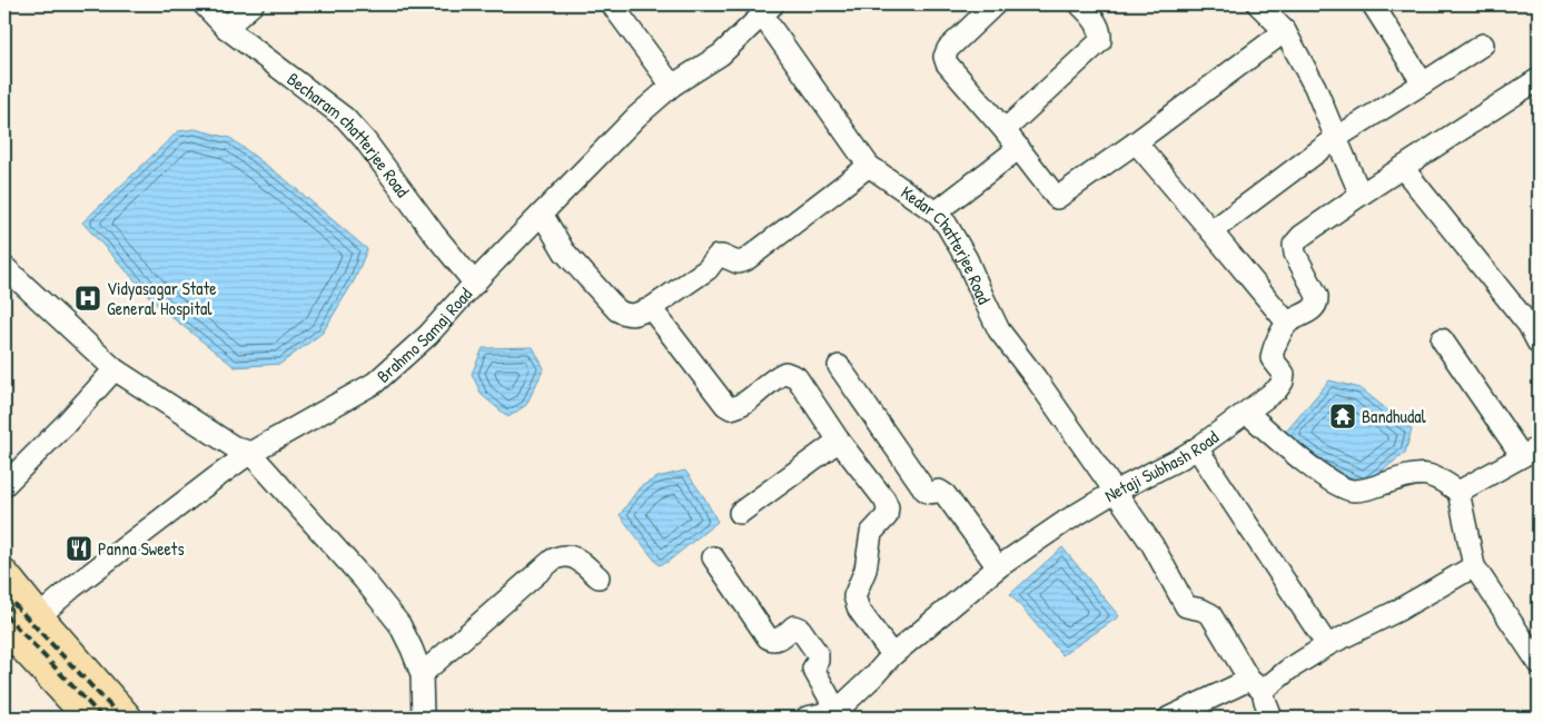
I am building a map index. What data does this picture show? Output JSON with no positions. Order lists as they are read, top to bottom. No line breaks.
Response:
{"streets":{"street":["Becharam chatterjee Road","Kedar Chatterjee Road","Brahmo Samaj Road","Netaji Subhash Road"]},"crossings":[["Becharam chatterjee Road","Brahmo Samaj Road"],["Kedar Chatterjee Road","Brahmo Samaj Road"],["Kedar Chatterjee Road","Netaji Subhash Road"]],"places":{"hospital":["Vidyasagar State General Hospital"],"temple":["Bandhudal"],"restaurant":["Panna Sweets"]}}
